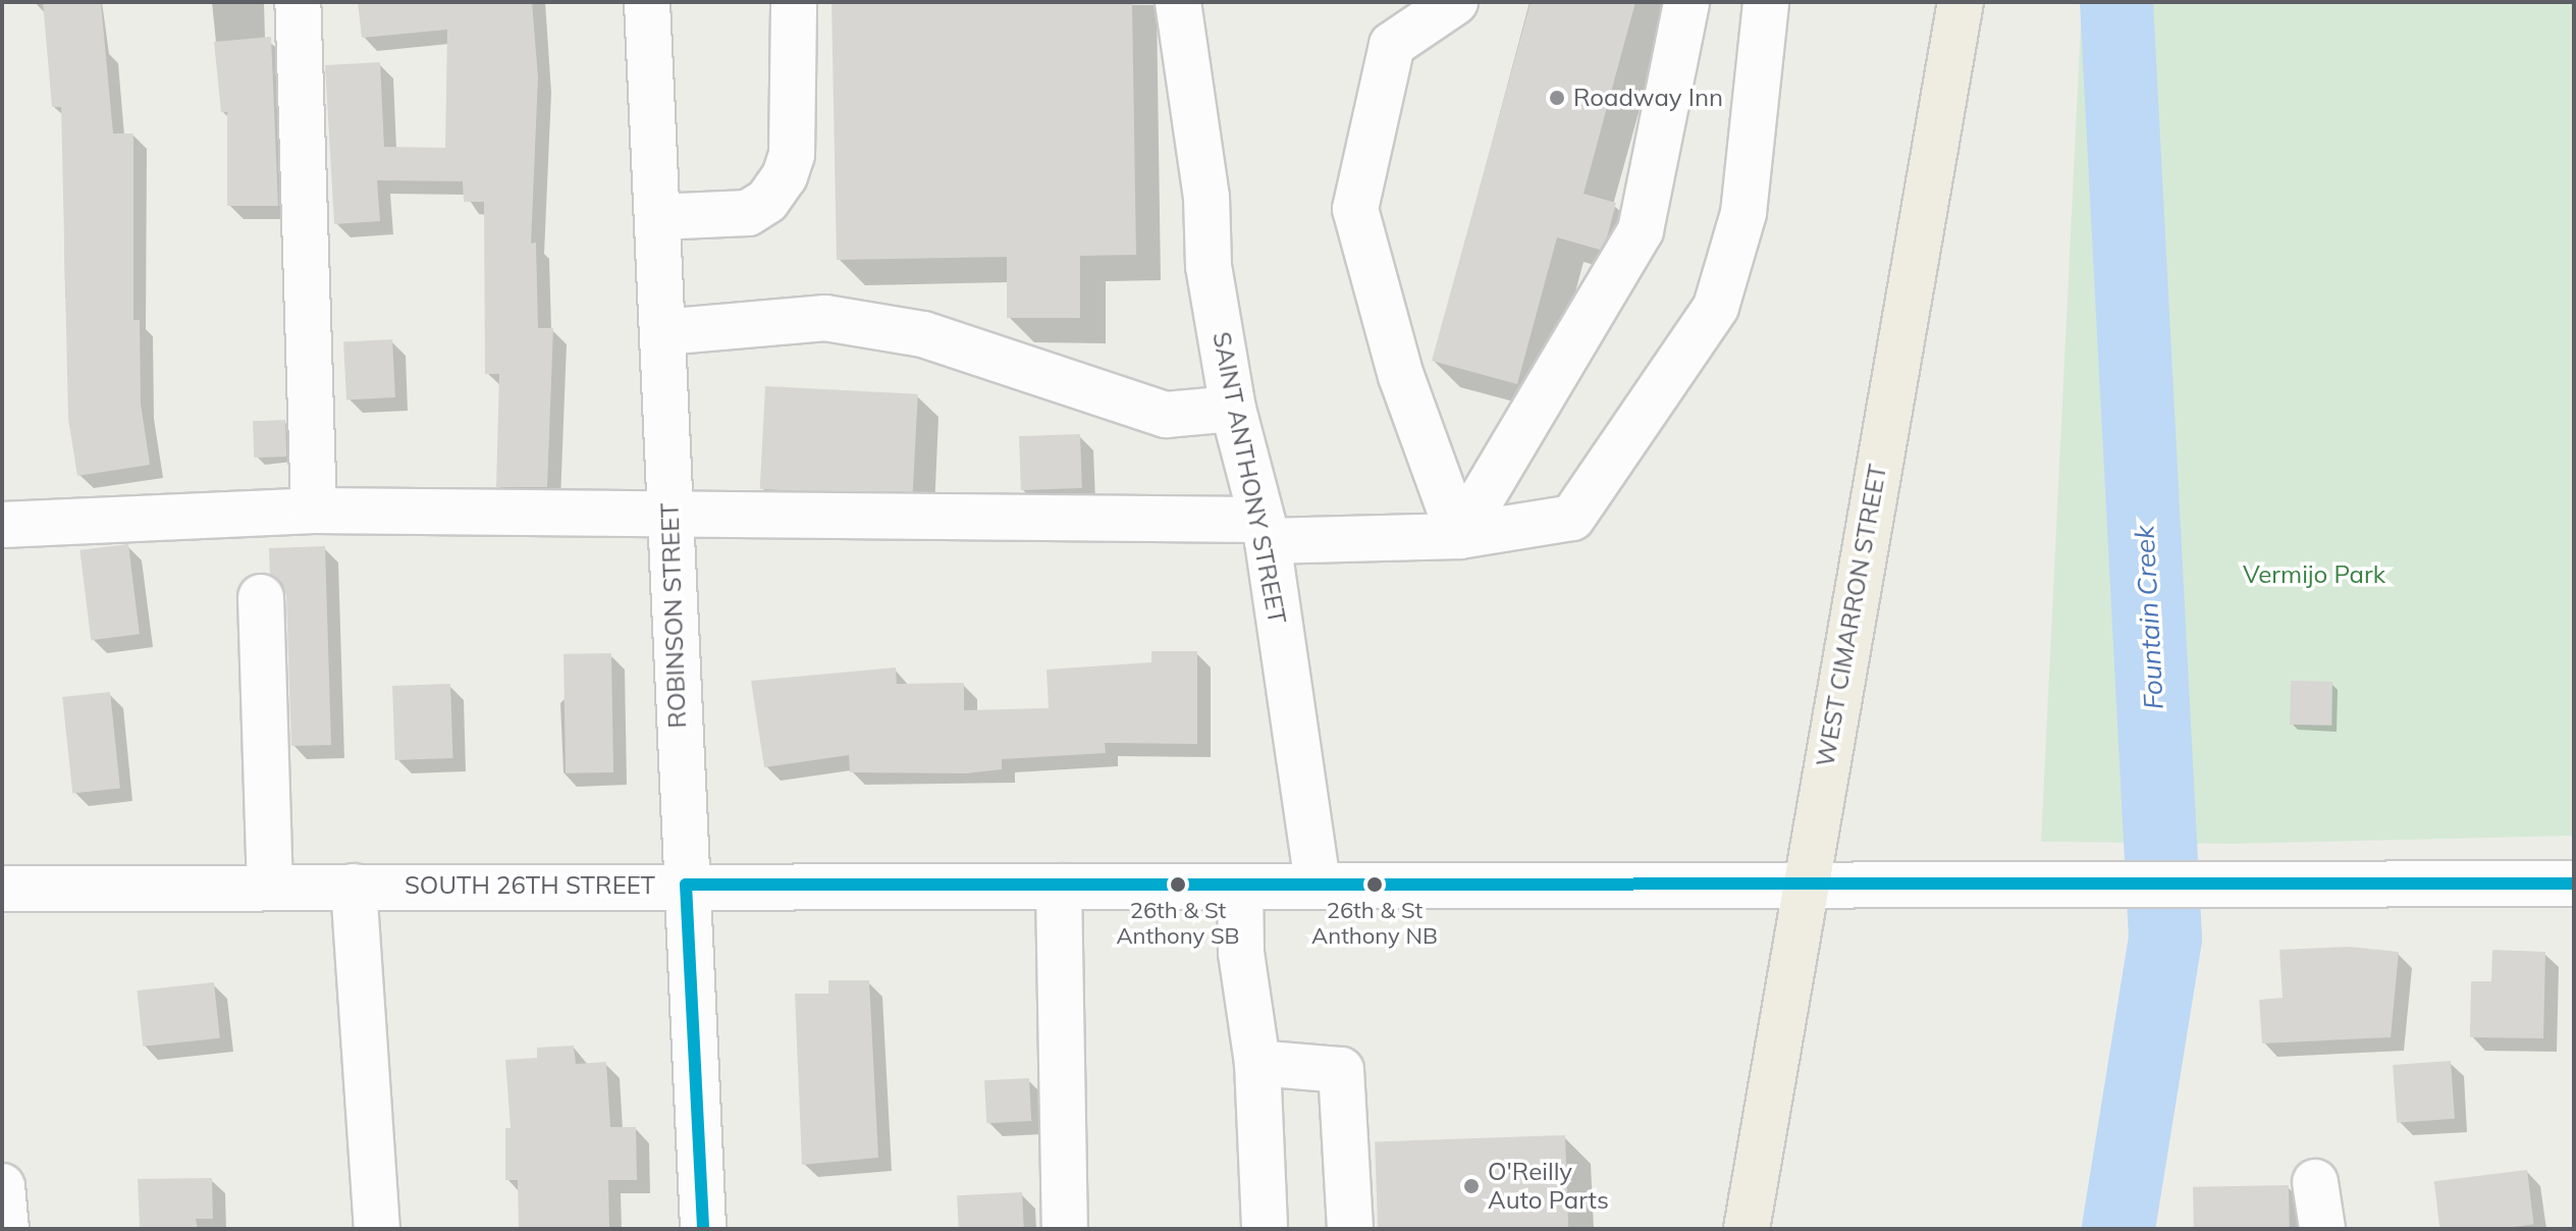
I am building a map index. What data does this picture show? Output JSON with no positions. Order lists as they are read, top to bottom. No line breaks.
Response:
{"streets":{"highway":["WEST CIMARRON STREET"],"street":["SAINT ANTHONY STREET","ROBINSON STREET","SOUTH 26TH STREET"]},"crossings":[["SAINT ANTHONY STREET","SOUTH 26TH STREET"],["ROBINSON STREET","SOUTH 26TH STREET"],["WEST CIMARRON STREET","SOUTH 26TH STREET"]],"water":["Fountain Creek"],"parks":["Vermijo Park"],"places":["Roadway Inn","26th & St Anthony SB","26th & St Anthony NB","O'Reilly Auto Parts"]}
